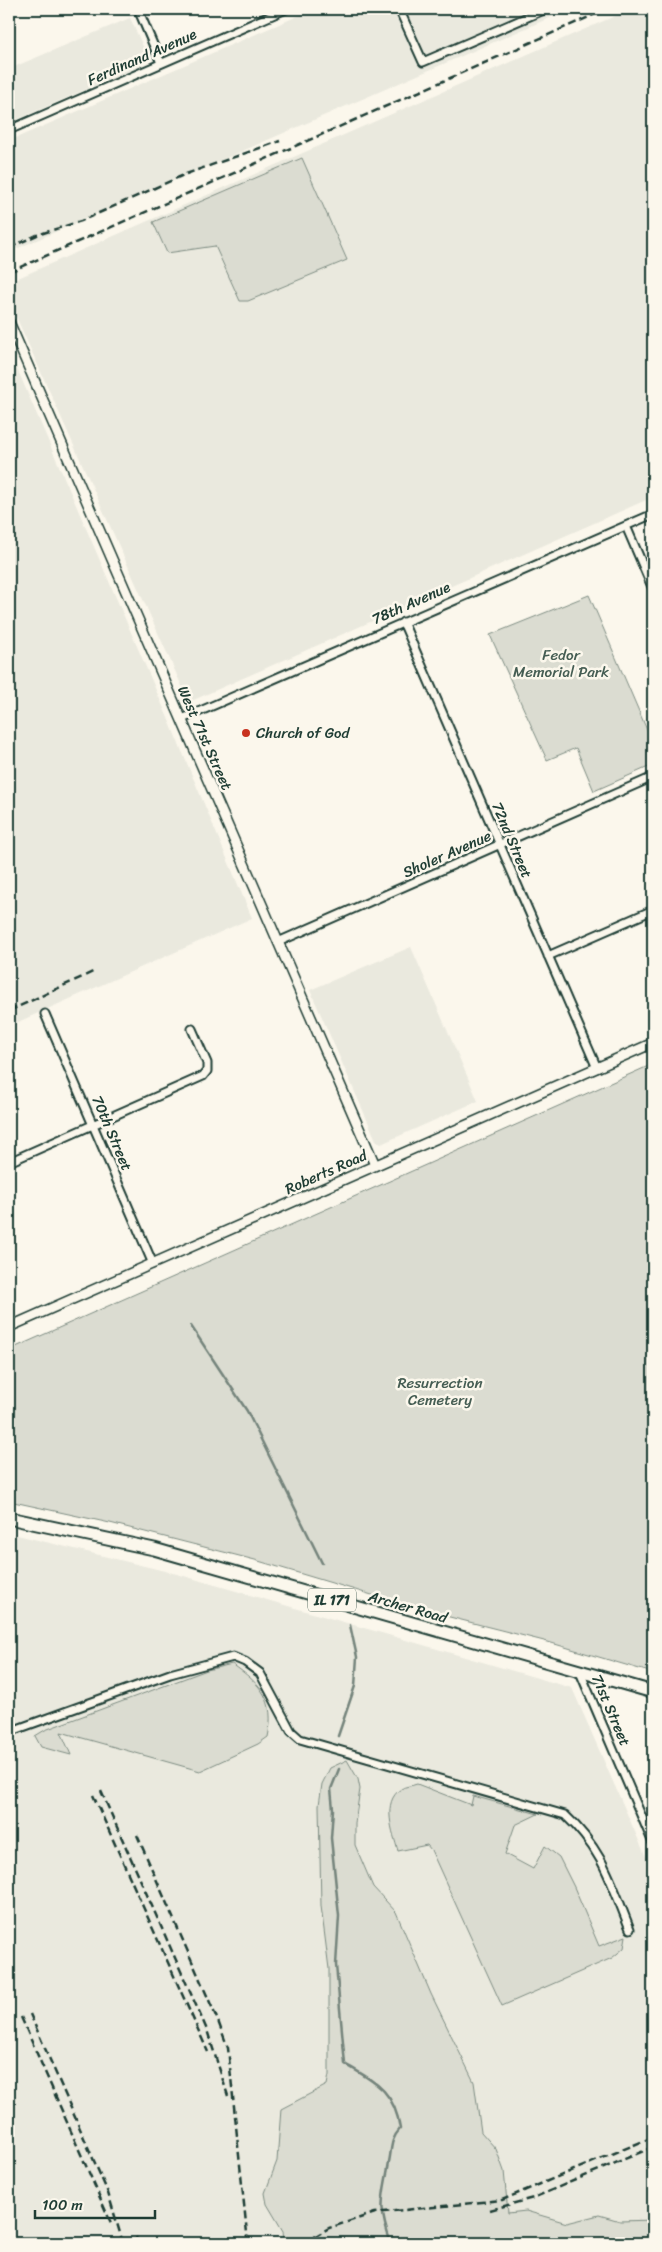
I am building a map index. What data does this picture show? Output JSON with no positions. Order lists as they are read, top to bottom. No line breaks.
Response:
{"streets":{"main road":["IL 171","Archer Road"],"street":["Ferdinand Avenue","78th Avenue","West 71st Street","72nd Street","Sholer Avenue","70th Street","Roberts Road","71st Street"]},"crossings":[["78th Avenue","West 71st Street"],["78th Avenue","72nd Street"],["West 71st Street","Sholer Avenue"],["West 71st Street","Roberts Road"],["72nd Street","Sholer Avenue"],["72nd Street","Roberts Road"],["70th Street","Roberts Road"],["Archer Road","71st Street"]],"parks":["Fedor Memorial Park","Resurrection Cemetery"],"places":["Church of God"],"scale_bar":"100 m"}
